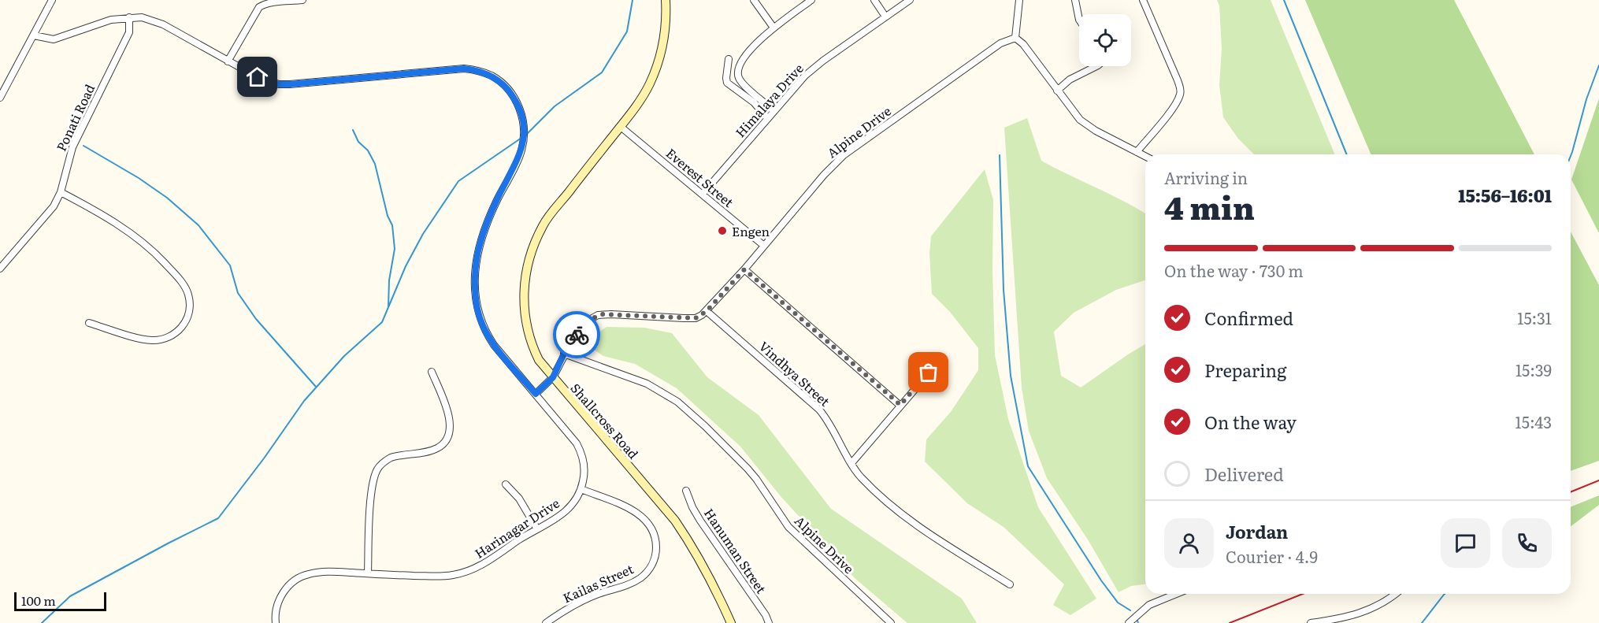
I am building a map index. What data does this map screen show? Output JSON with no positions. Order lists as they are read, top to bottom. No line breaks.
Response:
{"streets":{"street":["Himalaya Drive","Ponati Road","Alpine Drive","Everest Street","Vindhya Street","Shallcross Road","Harinagar Drive","Hanuman Street","Kailas Street"]},"crossings":[["Himalaya Drive","Everest Street"],["Ponati Road","Harinagar Drive"],["Alpine Drive","Everest Street"],["Alpine Drive","Vindhya Street"],["Everest Street","Shallcross Road"],["Harinagar Drive","Kailas Street"]],"places":["Engen"],"scale_bar":"100 m","page":{"heading":["4 min","Arriving in","15:56–16:01"],"panel":["Jordan","Courier · 4.9"],"bar":"On the way · 730 m","list":[["Confirmed","15:31"],["Preparing","15:39"],["On the way","15:43"],"Delivered"],"scale":"100 m"}}
